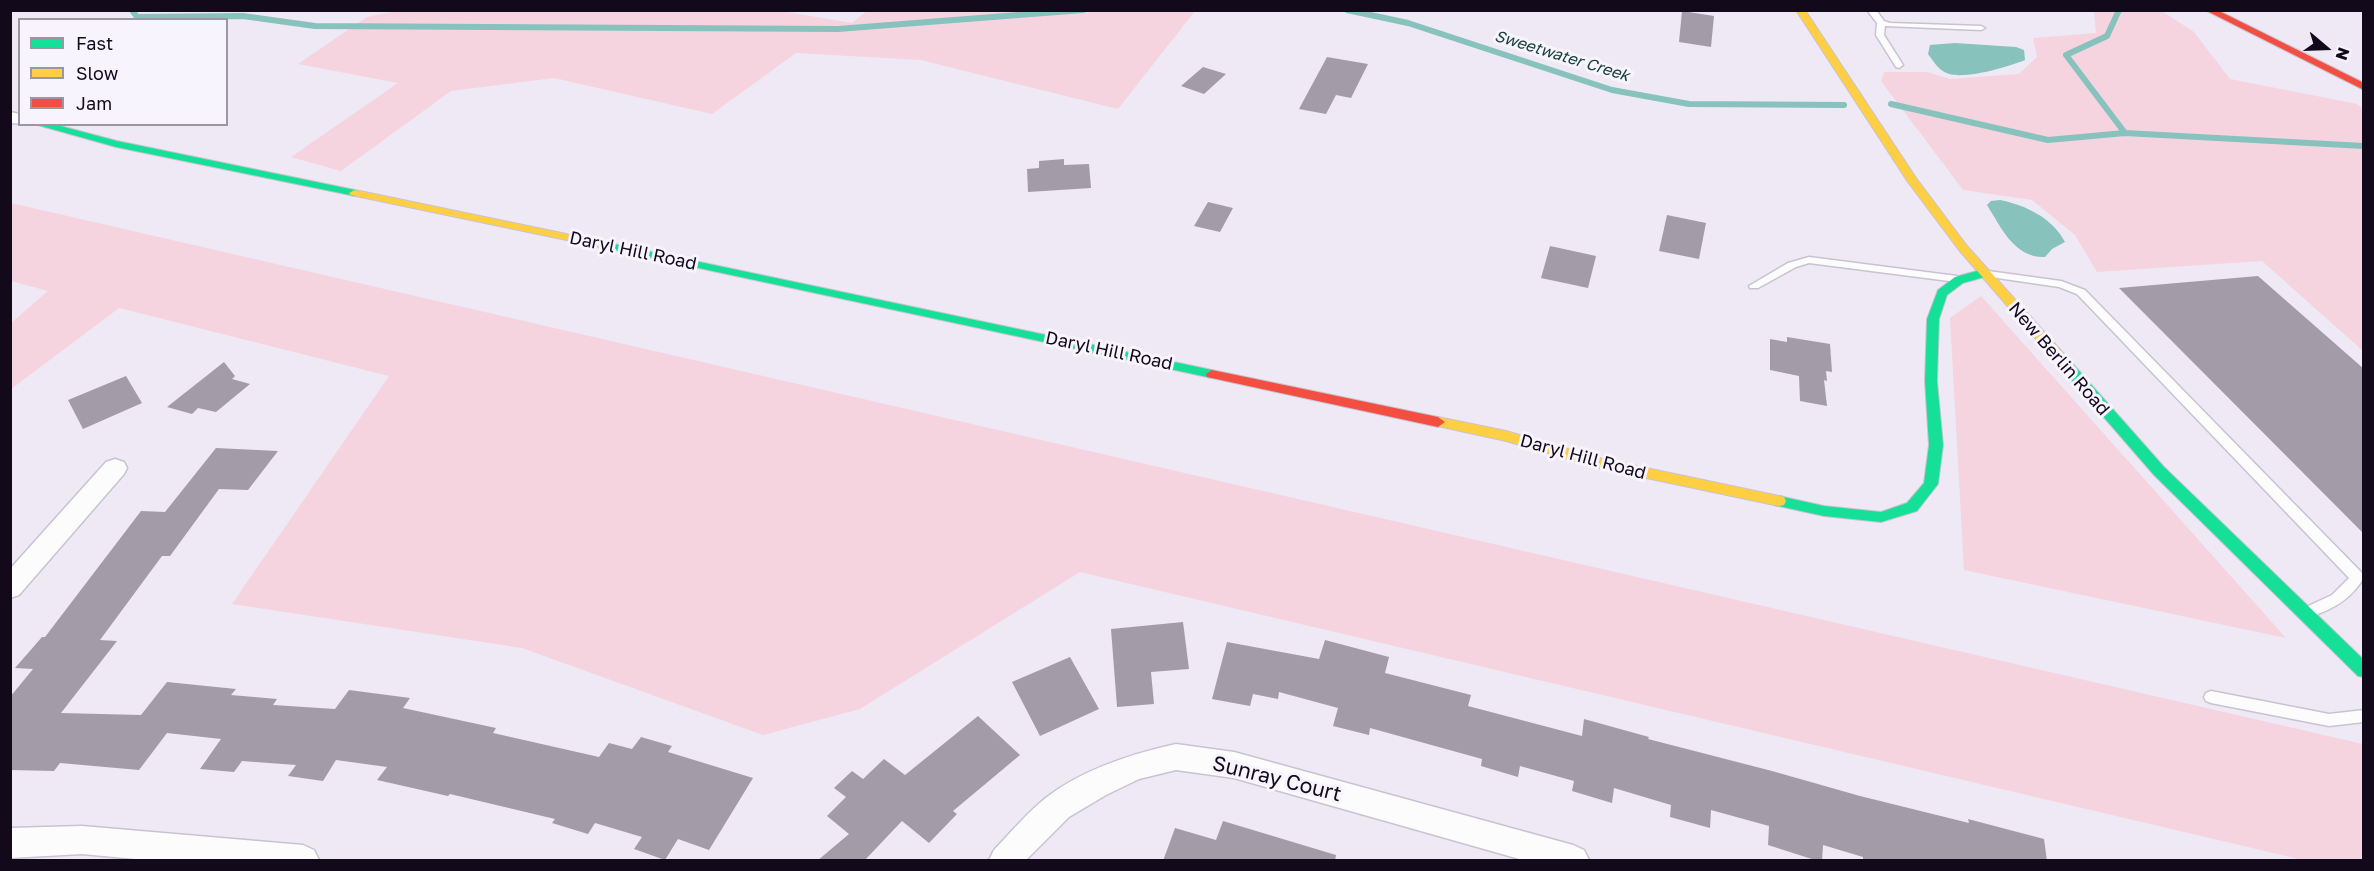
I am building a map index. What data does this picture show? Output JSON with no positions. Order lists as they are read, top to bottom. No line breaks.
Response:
{"streets":{"street":["Daryl Hill Road","New Berlin Road","Sunray Court"]},"water":["Sweetwater Creek"],"legend":["Fast","Slow","Jam"],"north":"right"}
